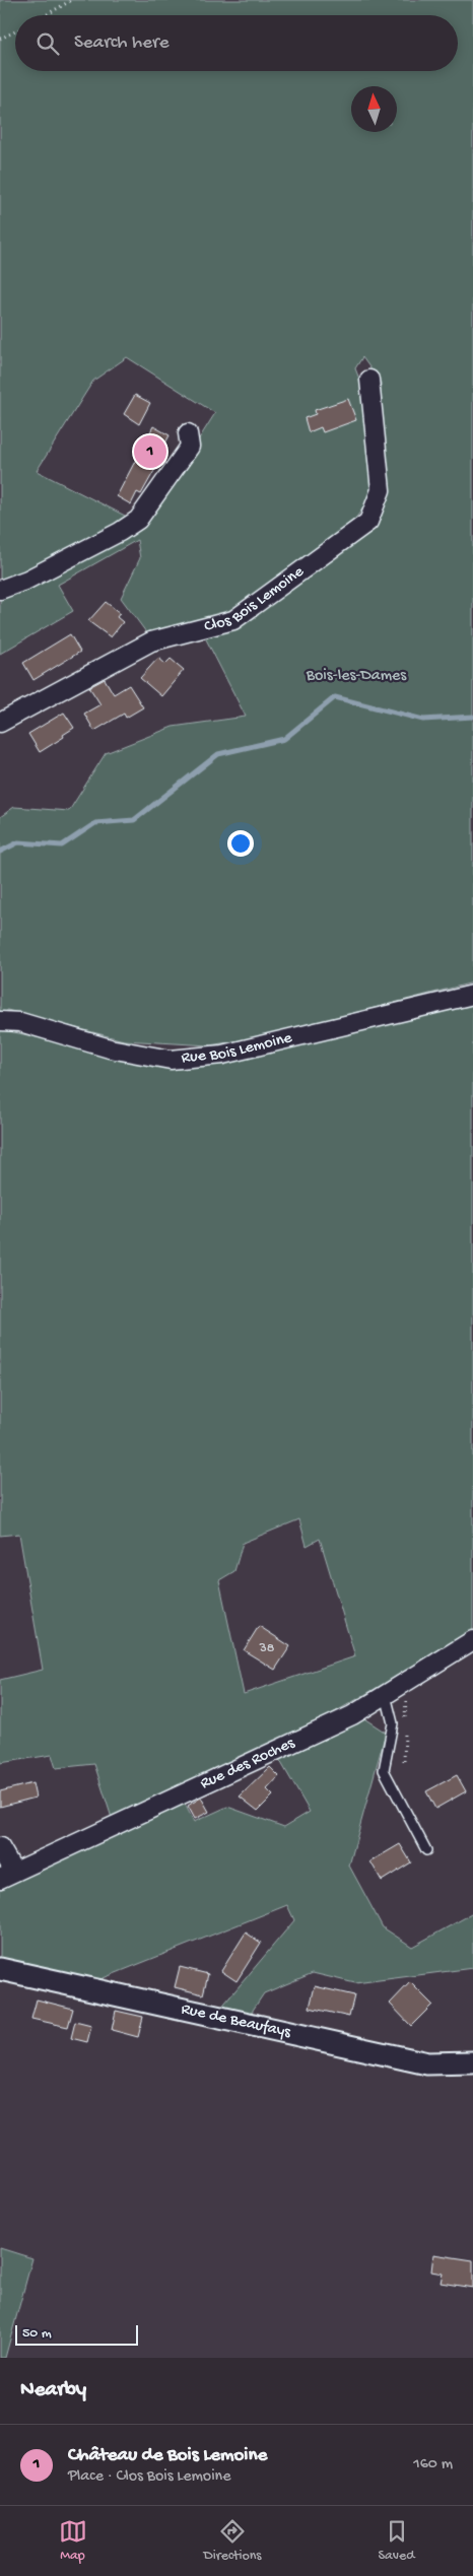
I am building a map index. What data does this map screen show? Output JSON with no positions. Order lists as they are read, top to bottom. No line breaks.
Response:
{"streets":{"street":["Clos Bois Lemoine","Rue Bois Lemoine","Rue des Roches","Rue de Beaufays"]},"parks":["Bois-les-Dames"],"house_numbers":["38"],"scale_bar":"50 m","north":"top","page":{"search":"Search here","pins":"1","scale":"50 m","heading":"Nearby","list":[{"mark":"1","name":"Château de Bois Lemoine","note":"Place · Clos Bois Lemoine","value":"160 m"}],"nav":["Map","Directions","Saved"]}}
